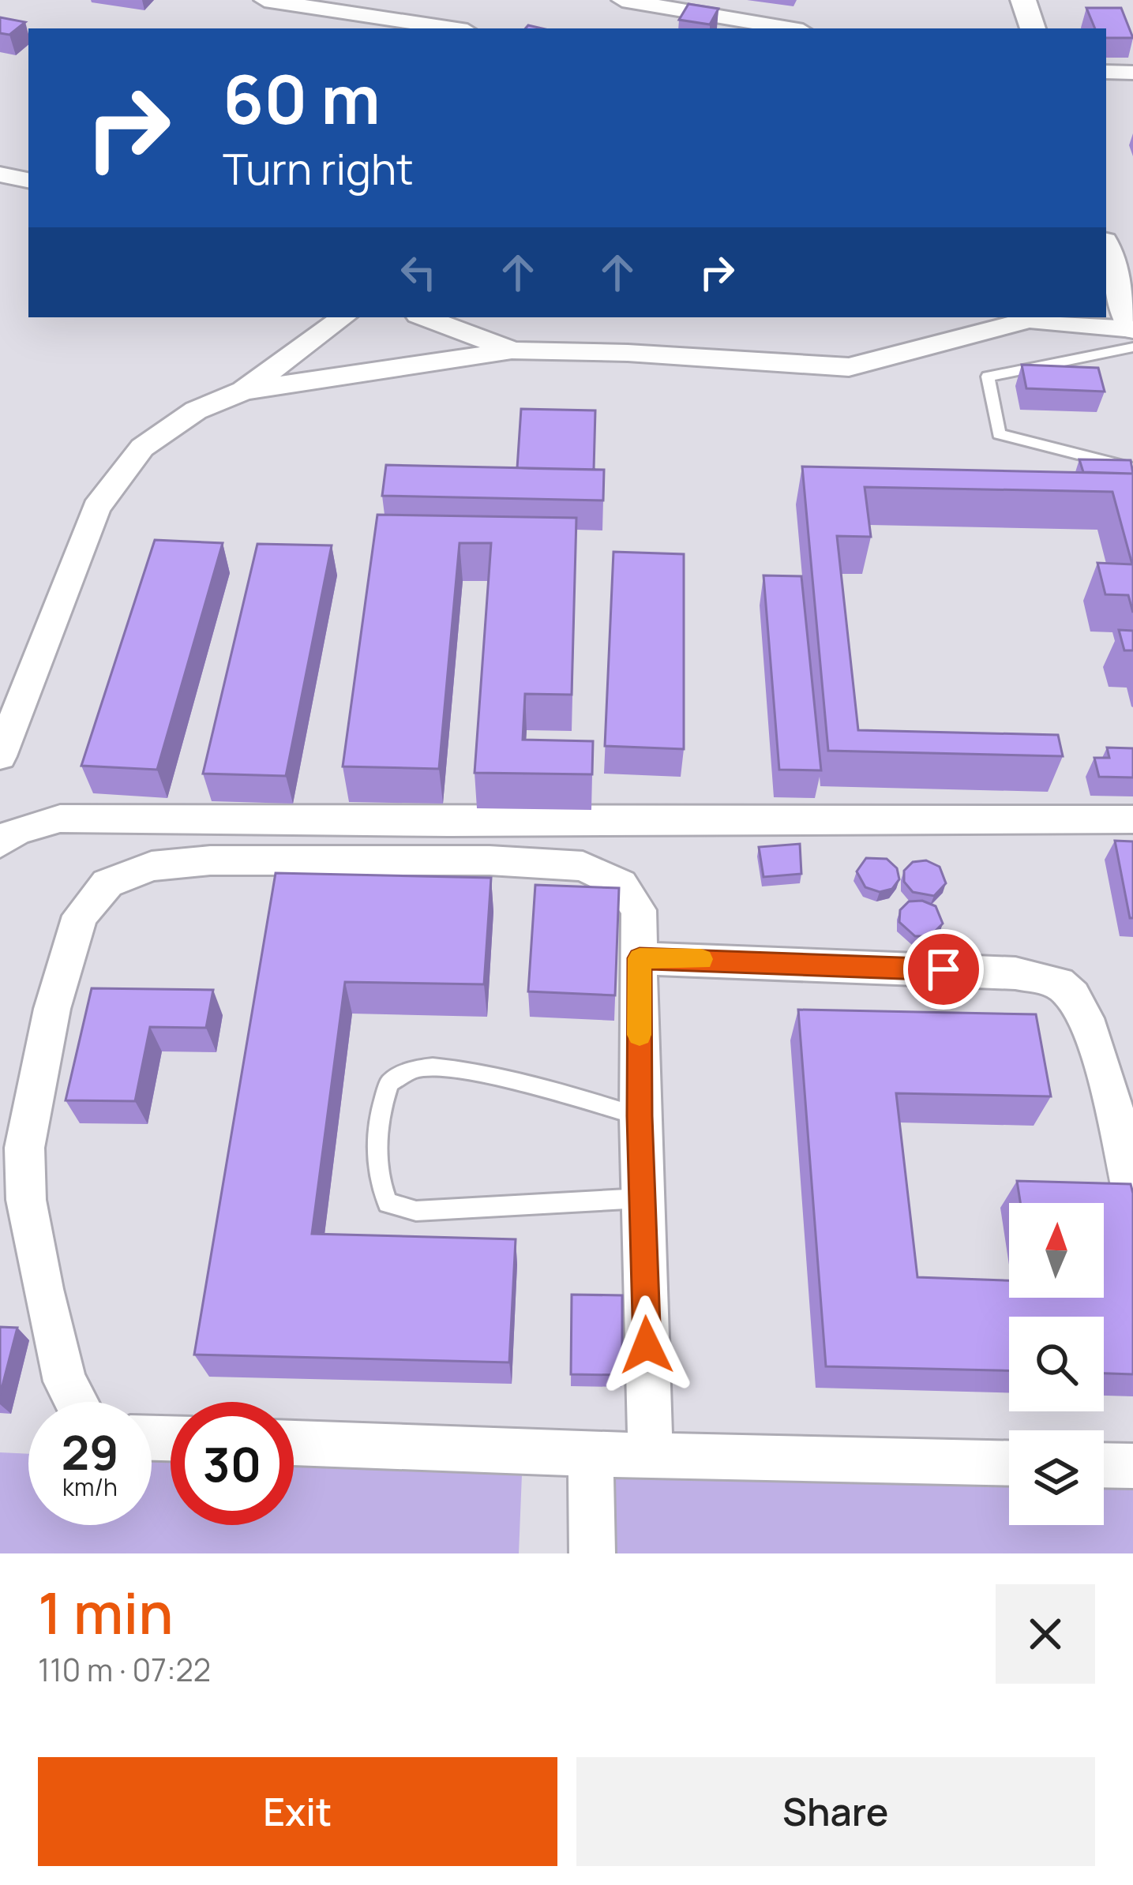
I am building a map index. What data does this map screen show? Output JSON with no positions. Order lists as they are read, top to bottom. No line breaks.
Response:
{"north":"top","page":{"turn":["60 m","Turn right"],"speed":"29 km/h","limit":"30","heading":["1 min","110 m · 07:22"],"buttons":["Exit","Share"]}}
